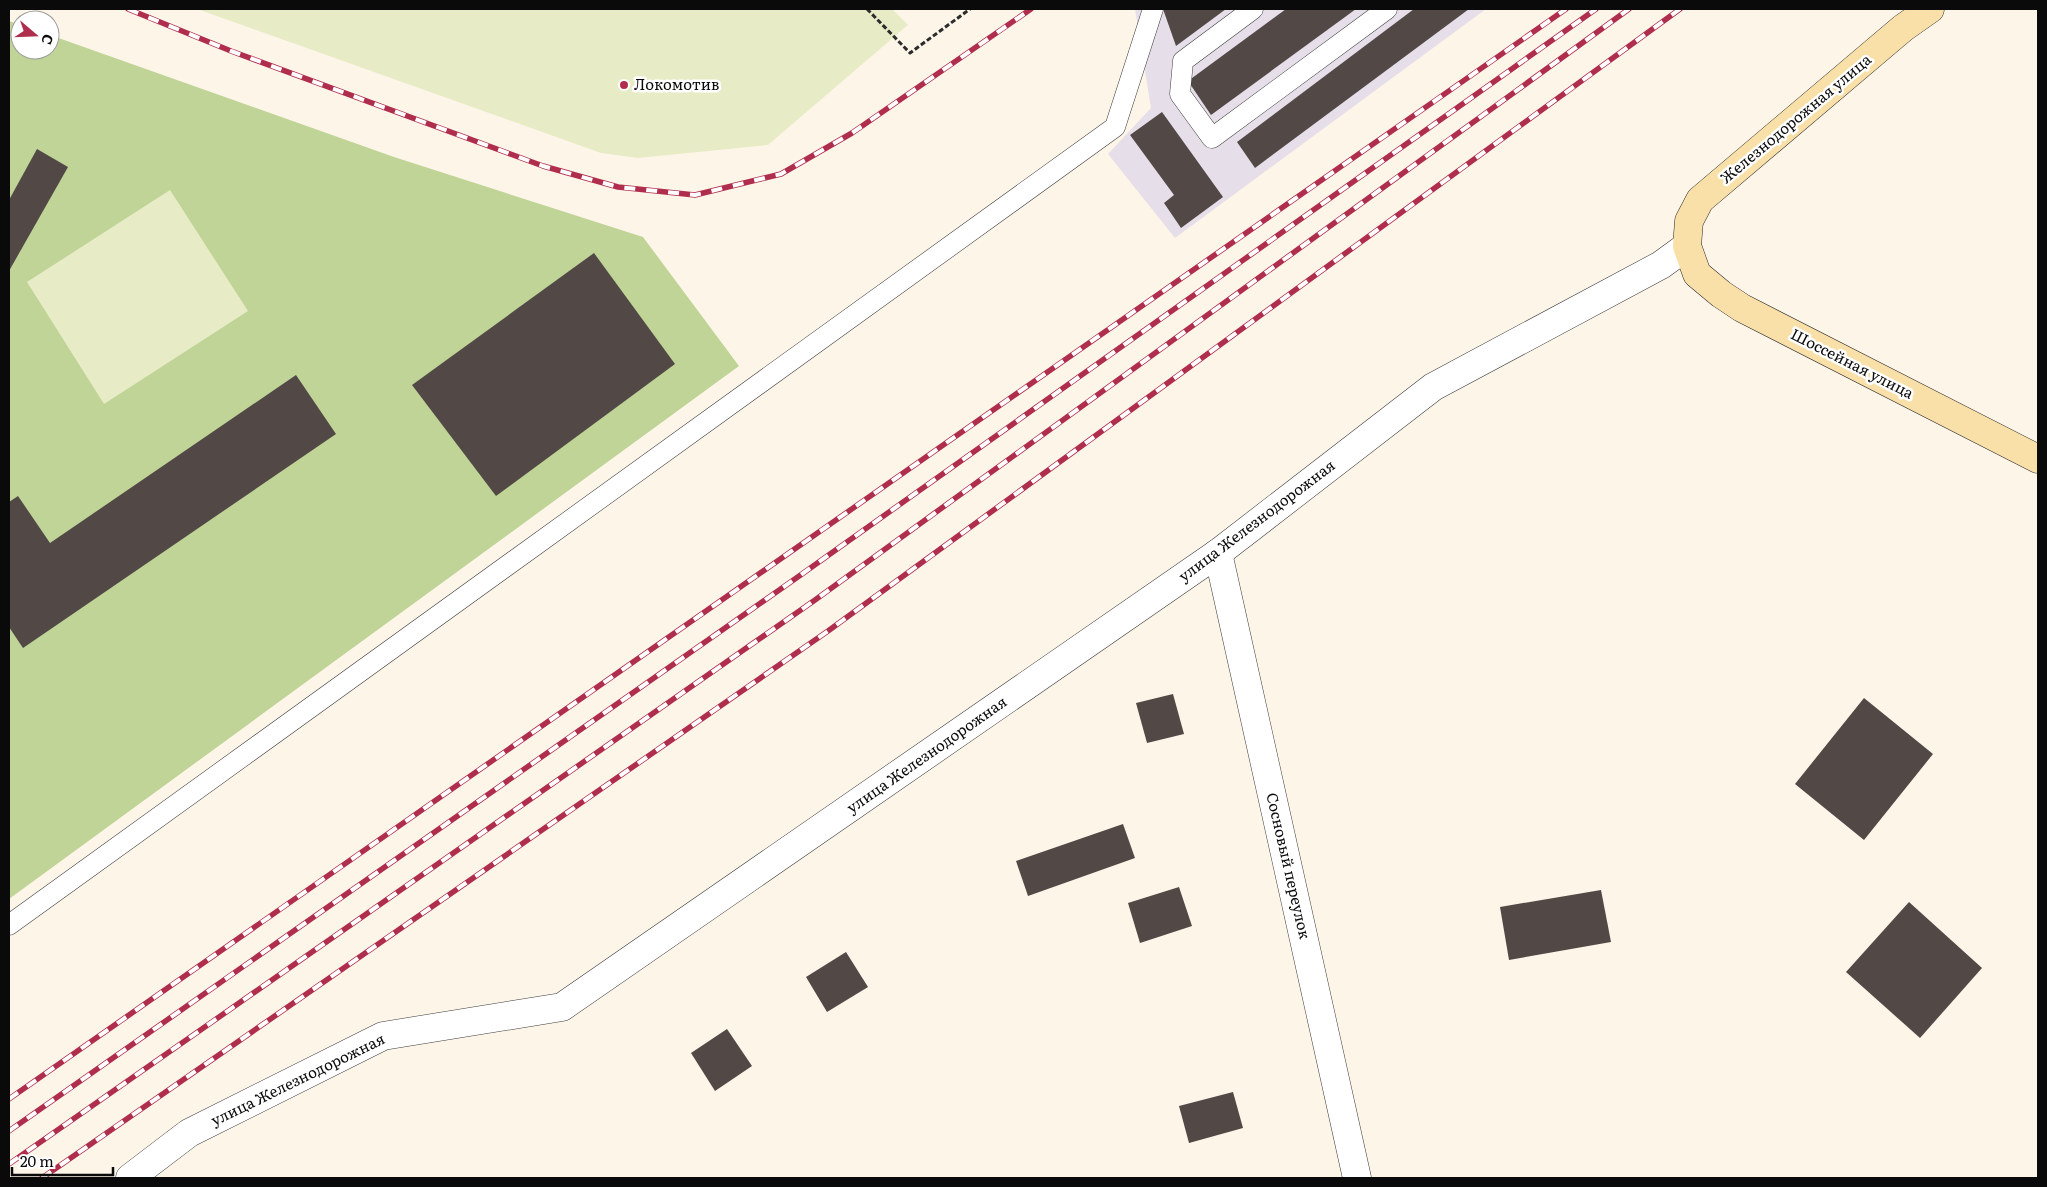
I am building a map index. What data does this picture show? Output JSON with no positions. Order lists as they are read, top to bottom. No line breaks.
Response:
{"streets":{"street":["Железнодорожная улица","Шоссейная улица","улица Железнодорожная","Сосновый переулок"]},"crossings":[["Железнодорожная улица","Шоссейная улица"],["Железнодорожная улица","улица Железнодорожная"],["Шоссейная улица","улица Железнодорожная"],["улица Железнодорожная","Сосновый переулок"]],"places":["Локомотив"],"scale_bar":"20 m","north":"right"}
